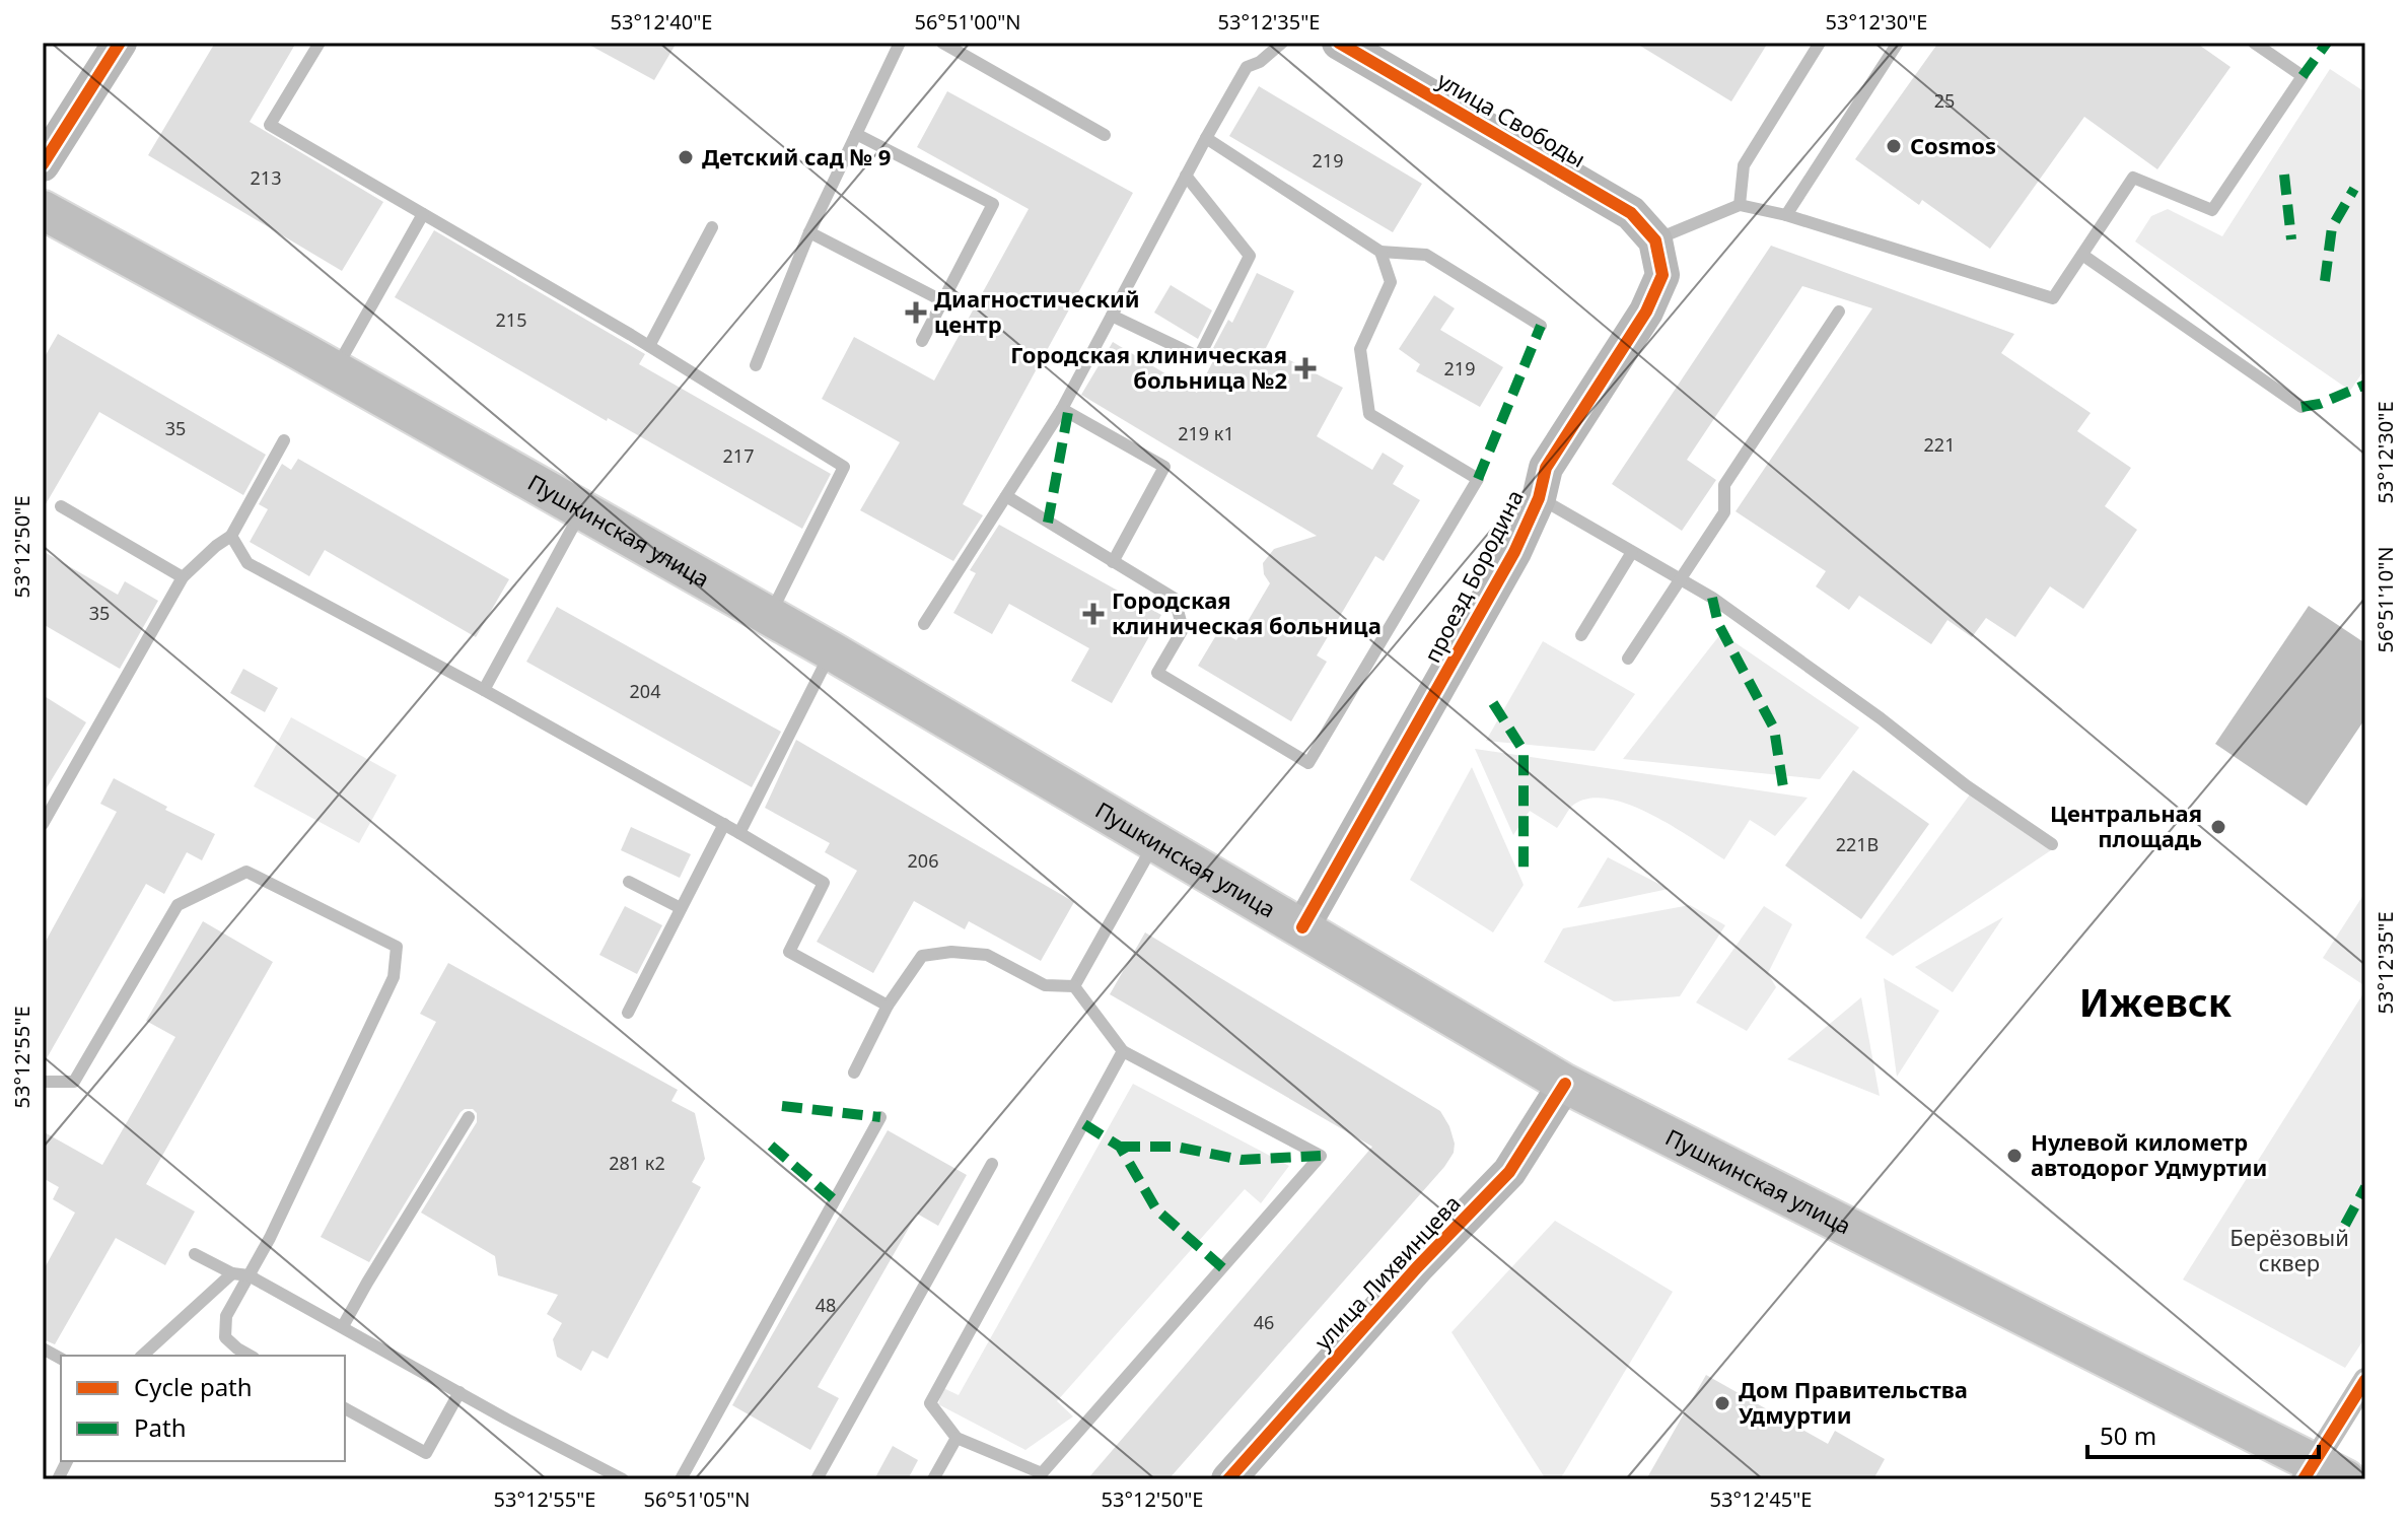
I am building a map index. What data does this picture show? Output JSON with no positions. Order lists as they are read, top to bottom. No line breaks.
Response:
{"streets":{"main road":["Пушкинская улица"],"street":["улица Свободы","проезд Бородина","улица Лихвинцева"]},"crossings":[["улица Свободы","проезд Бородина"],["Пушкинская улица","проезд Бородина"],["Пушкинская улица","улица Лихвинцева"]],"districts":["Ижевск"],"parks":["Берёзовый сквер"],"places":{"other":["Cosmos","Детский сад № 9","Центральная площадь","Нулевой километр автодорог Удмуртии","Дом Правительства Удмуртии"],"health":["Диагностический центр","Городская клиническая больница №2","Городская клиническая больница"]},"house_numbers":["25","219","213","215","219","35","219 к1","221","217","35","204","221В","206","281 к2","48","46"],"legend":["Cycle path","Path"],"scale_bar":"50 m","coordinates":["53°12'40\"E","56°51'00\"N","53°12'35\"E","53°12'30\"E","53°12'50\"E","56°51'10\"N","53°12'55\"E","56°51'05\"N","53°12'45\"E"]}
